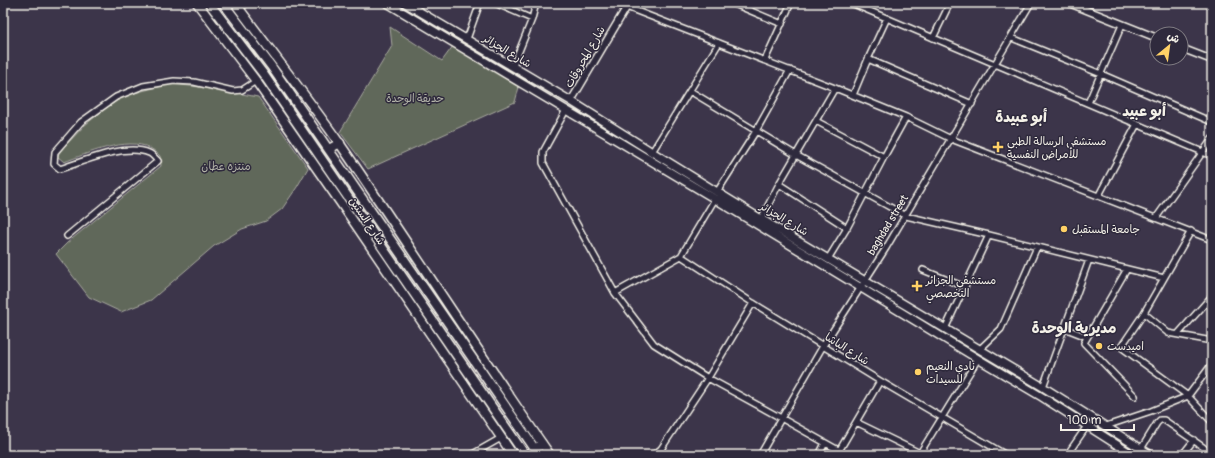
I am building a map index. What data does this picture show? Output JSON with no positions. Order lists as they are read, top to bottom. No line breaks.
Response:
{"streets":{"main road":["شارع الجزائر","شارع الستين"],"street":["شارع المحروقات","baghdad street","شارع الباشا"]},"crossings":[["شارع الجزائر","شارع المحروقات"],["شارع الجزائر","baghdad street"],["baghdad street","شارع الباشا"]],"districts":["أبو عبيد","أبو عبيدة","مديرية الوحدة"],"parks":["حديقة الوحدة","منتزه عطان"],"places":{"health":["مستشفى الرسالة الطبي للأمراض النفسية","مستشفى الجزائر التخصصي"],"other":["جامعة المستقبل","اميدست","نادي النعيم للسيدات"]},"scale_bar":"100 m","north":"top right"}
